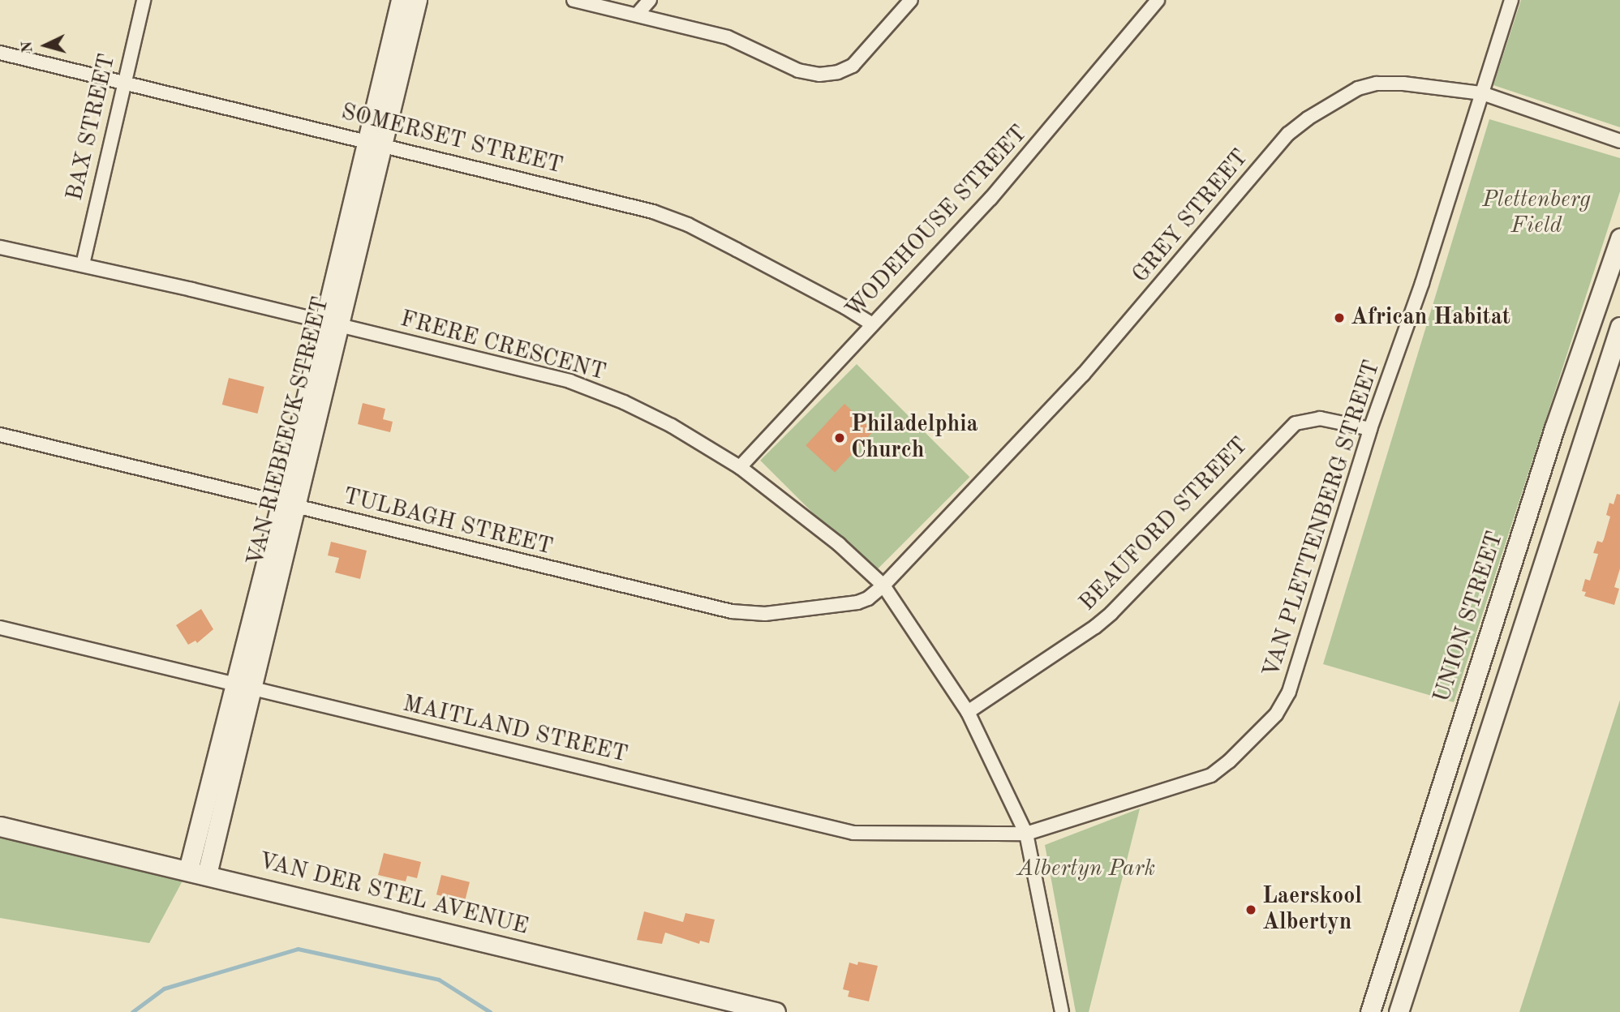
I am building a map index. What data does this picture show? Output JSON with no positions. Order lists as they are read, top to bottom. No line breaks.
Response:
{"streets":{"street":["BAX STREET","SOMERSET STREET","GREY STREET","WODEHOUSE STREET","FRERE CRESCENT","VAN RIEBEECK STREET","VAN PLETTENBERG STREET","TULBAGH STREET","BEAUFORD STREET","UNION STREET","MAITLAND STREET","VAN DER STEL AVENUE"]},"crossings":[["BAX STREET","SOMERSET STREET"],["BAX STREET","FRERE CRESCENT"],["SOMERSET STREET","WODEHOUSE STREET"],["SOMERSET STREET","VAN RIEBEECK STREET"],["GREY STREET","FRERE CRESCENT"],["GREY STREET","VAN PLETTENBERG STREET"],["GREY STREET","TULBAGH STREET"],["WODEHOUSE STREET","FRERE CRESCENT"],["FRERE CRESCENT","VAN RIEBEECK STREET"],["FRERE CRESCENT","VAN PLETTENBERG STREET"],["FRERE CRESCENT","TULBAGH STREET"],["FRERE CRESCENT","BEAUFORD STREET"],["FRERE CRESCENT","MAITLAND STREET"],["VAN RIEBEECK STREET","TULBAGH STREET"],["VAN RIEBEECK STREET","MAITLAND STREET"],["VAN RIEBEECK STREET","VAN DER STEL AVENUE"],["VAN PLETTENBERG STREET","BEAUFORD STREET"],["VAN PLETTENBERG STREET","MAITLAND STREET"]],"parks":["Plettenberg Field","Albertyn Park"],"places":["African Habitat","Philadelphia Church","Laerskool Albertyn"],"north":"left"}
